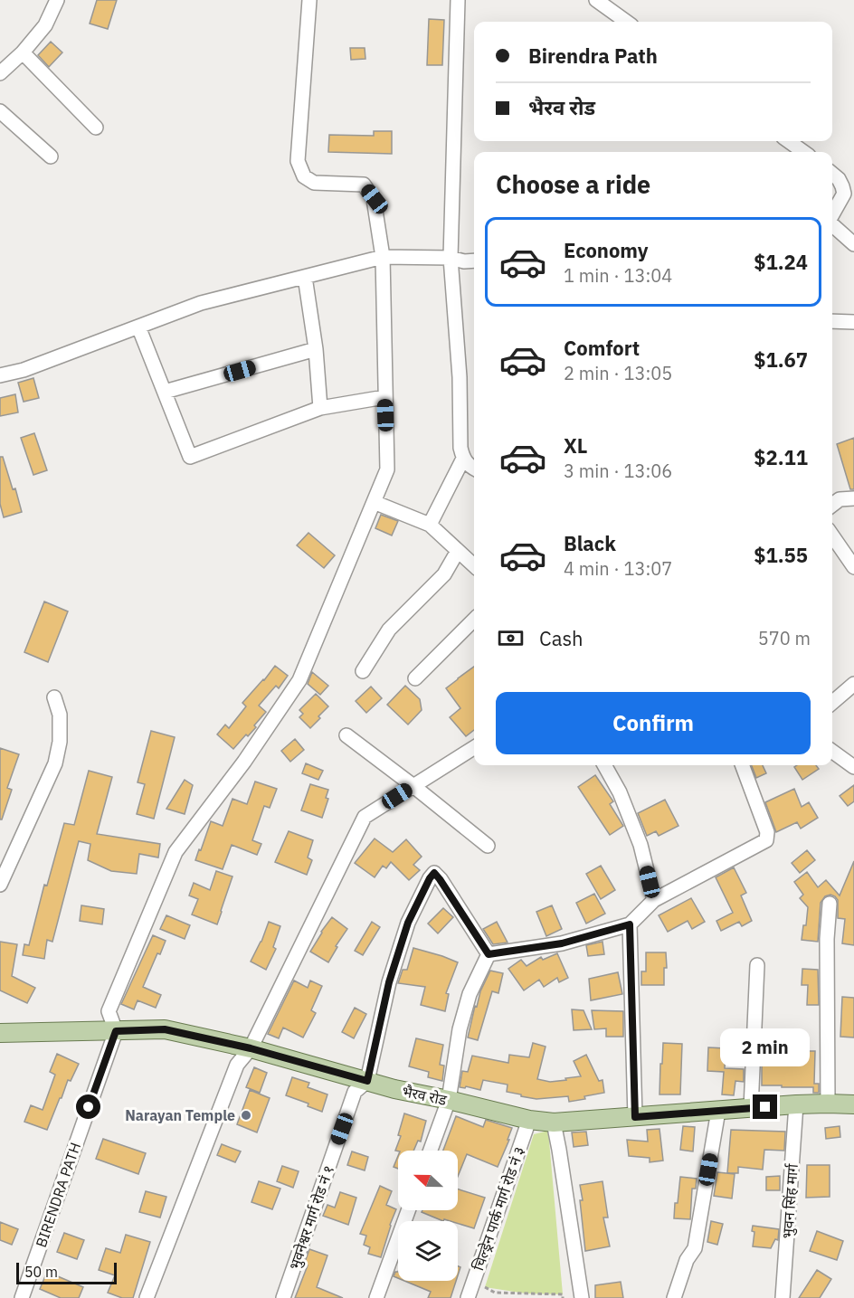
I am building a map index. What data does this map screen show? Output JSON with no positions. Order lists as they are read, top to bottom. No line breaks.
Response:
{"streets":{"main road":["भैरव रोड"],"street":["BIRENDRA PATH","भुवन सिंह मार्ग","चिल्ड्रेन पार्क मार्ग रोड नं ३","भुवनेश्वर मार्ग रोड नं १"]},"crossings":[["भैरव रोड","BIRENDRA PATH"],["भैरव रोड","भुवन सिंह मार्ग"],["भैरव रोड","चिल्ड्रेन पार्क मार्ग रोड नं ३"],["भैरव रोड","भुवनेश्वर मार्ग रोड नं १"]],"places":["Narayan Temple"],"scale_bar":"50 m","north":"left","page":{"banner":["Birendra Path","भैरव रोड"],"heading":"Choose a ride","list":[{"name":"Economy","note":"1 min · 13:04","value":"$1.24"},{"name":"Comfort","note":"2 min · 13:05","value":"$1.67"},{"name":"XL","note":"3 min · 13:06","value":"$2.11"},{"name":"Black","note":"4 min · 13:07","value":"$1.55"}],"pay":["Cash","570 m"],"buttons":"Confirm","bubble":"2 min","scale":"50 m"}}
